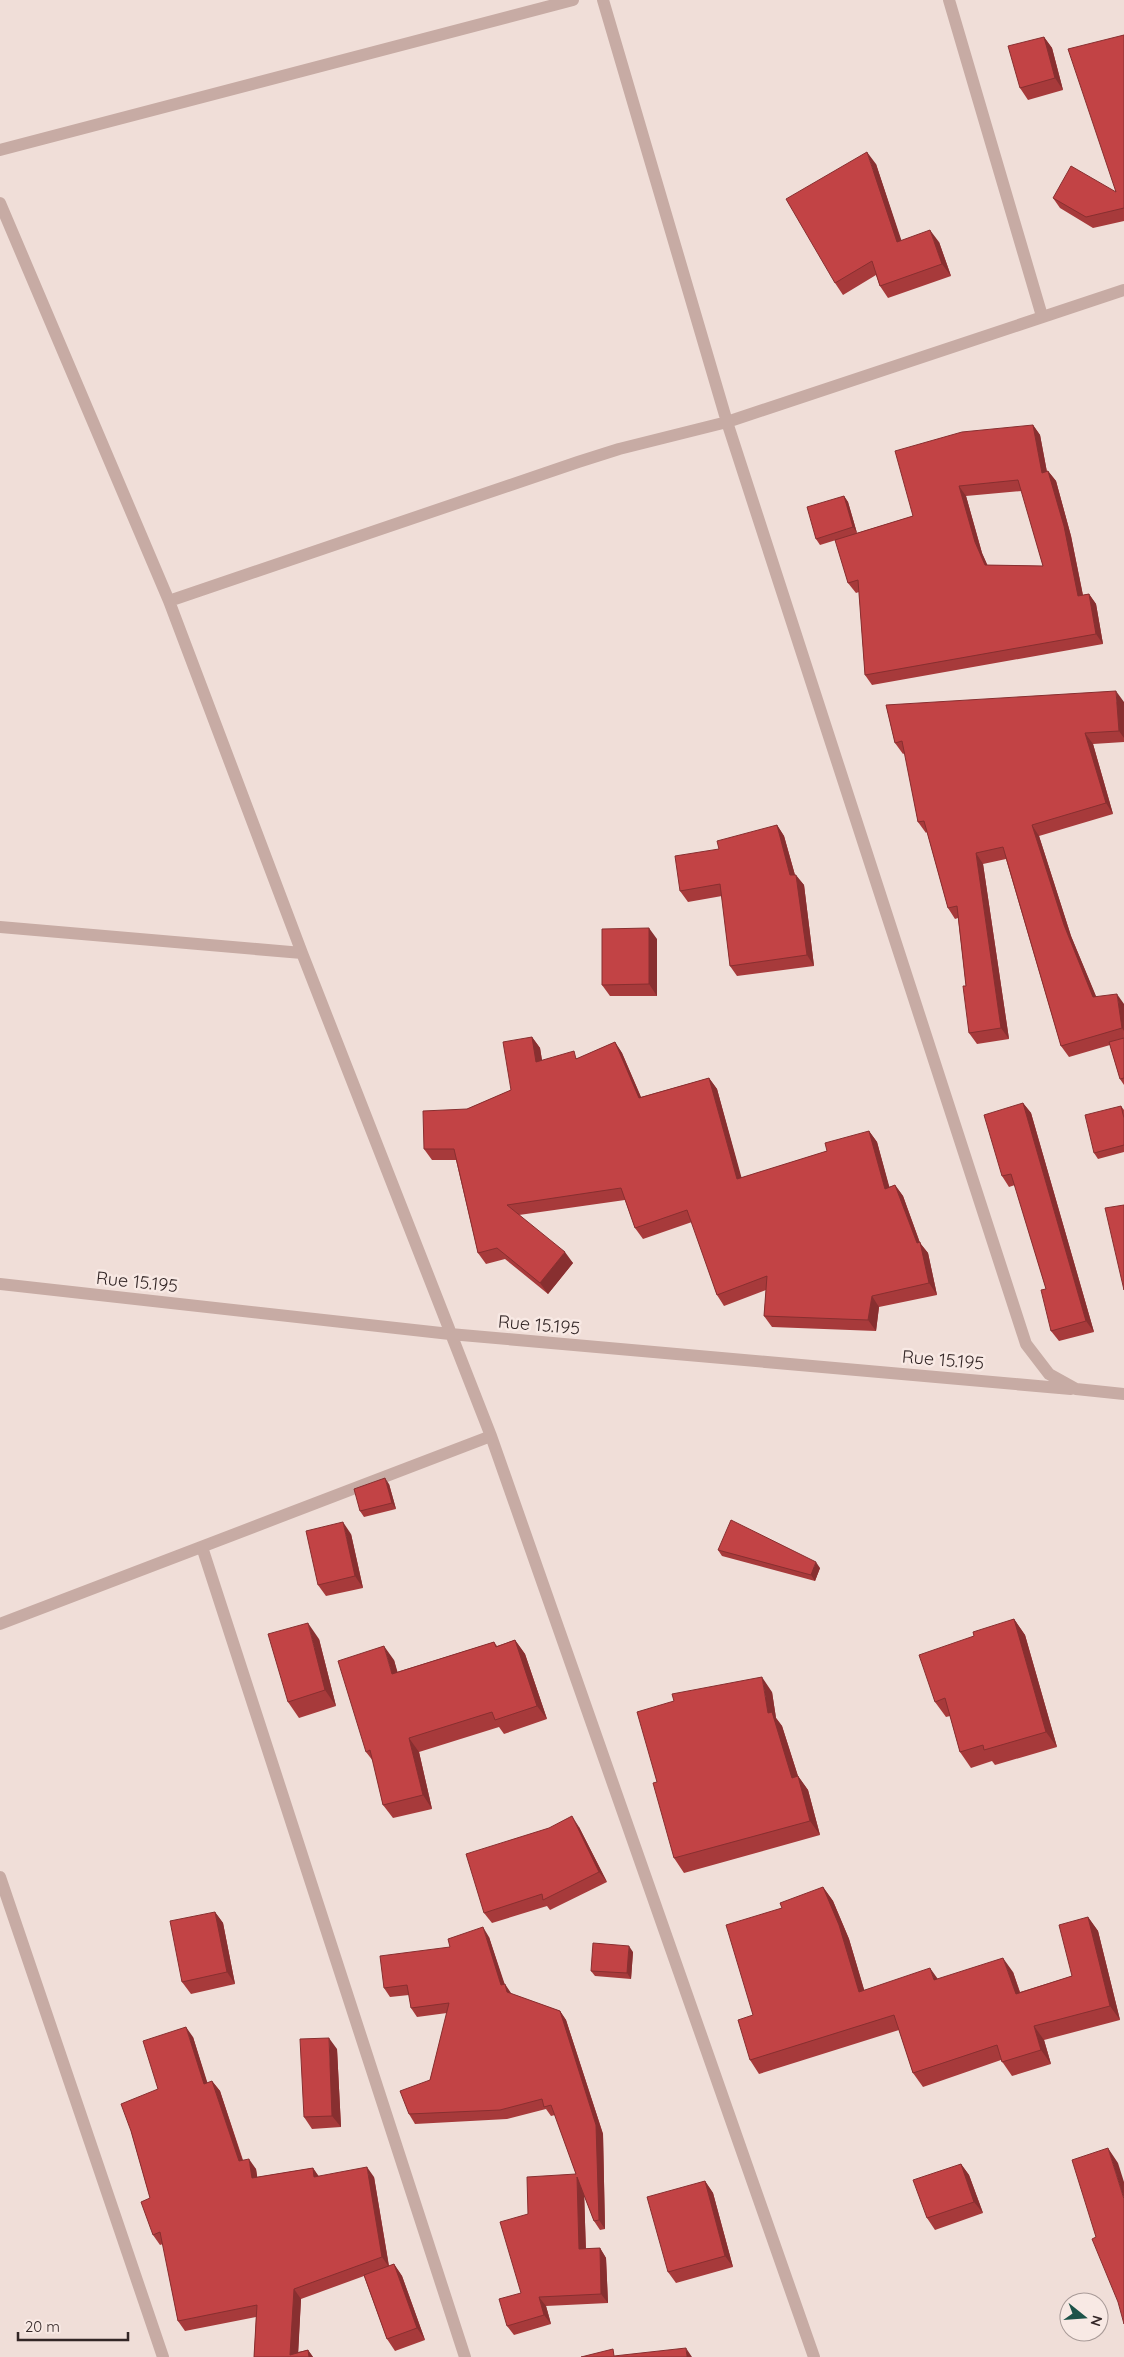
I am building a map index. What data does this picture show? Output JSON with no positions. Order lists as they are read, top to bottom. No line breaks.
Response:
{"streets":{"street":["Rue 15.195"]},"scale_bar":"20 m","north":"right"}
